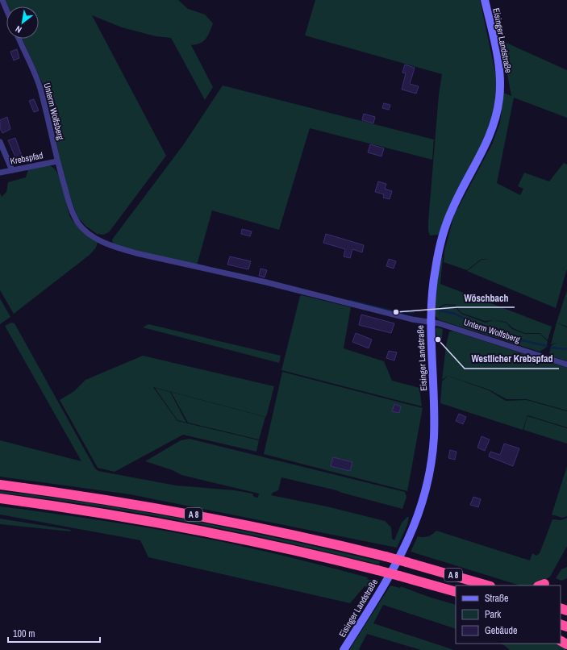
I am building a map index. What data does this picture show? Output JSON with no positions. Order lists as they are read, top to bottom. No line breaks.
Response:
{"streets":{"highway":["A 8"],"main road":["Eisinger Landstraße"],"street":["Unterm Wolfsberg","Krebspfad"]},"crossings":[["Eisinger Landstraße","Unterm Wolfsberg"],["Unterm Wolfsberg","Krebspfad"]],"places":["Wöschbach","Westlicher Krebspfad"],"legend":["Straße","Park","Gebäude"],"scale_bar":"100 m","north":"bottom left"}
